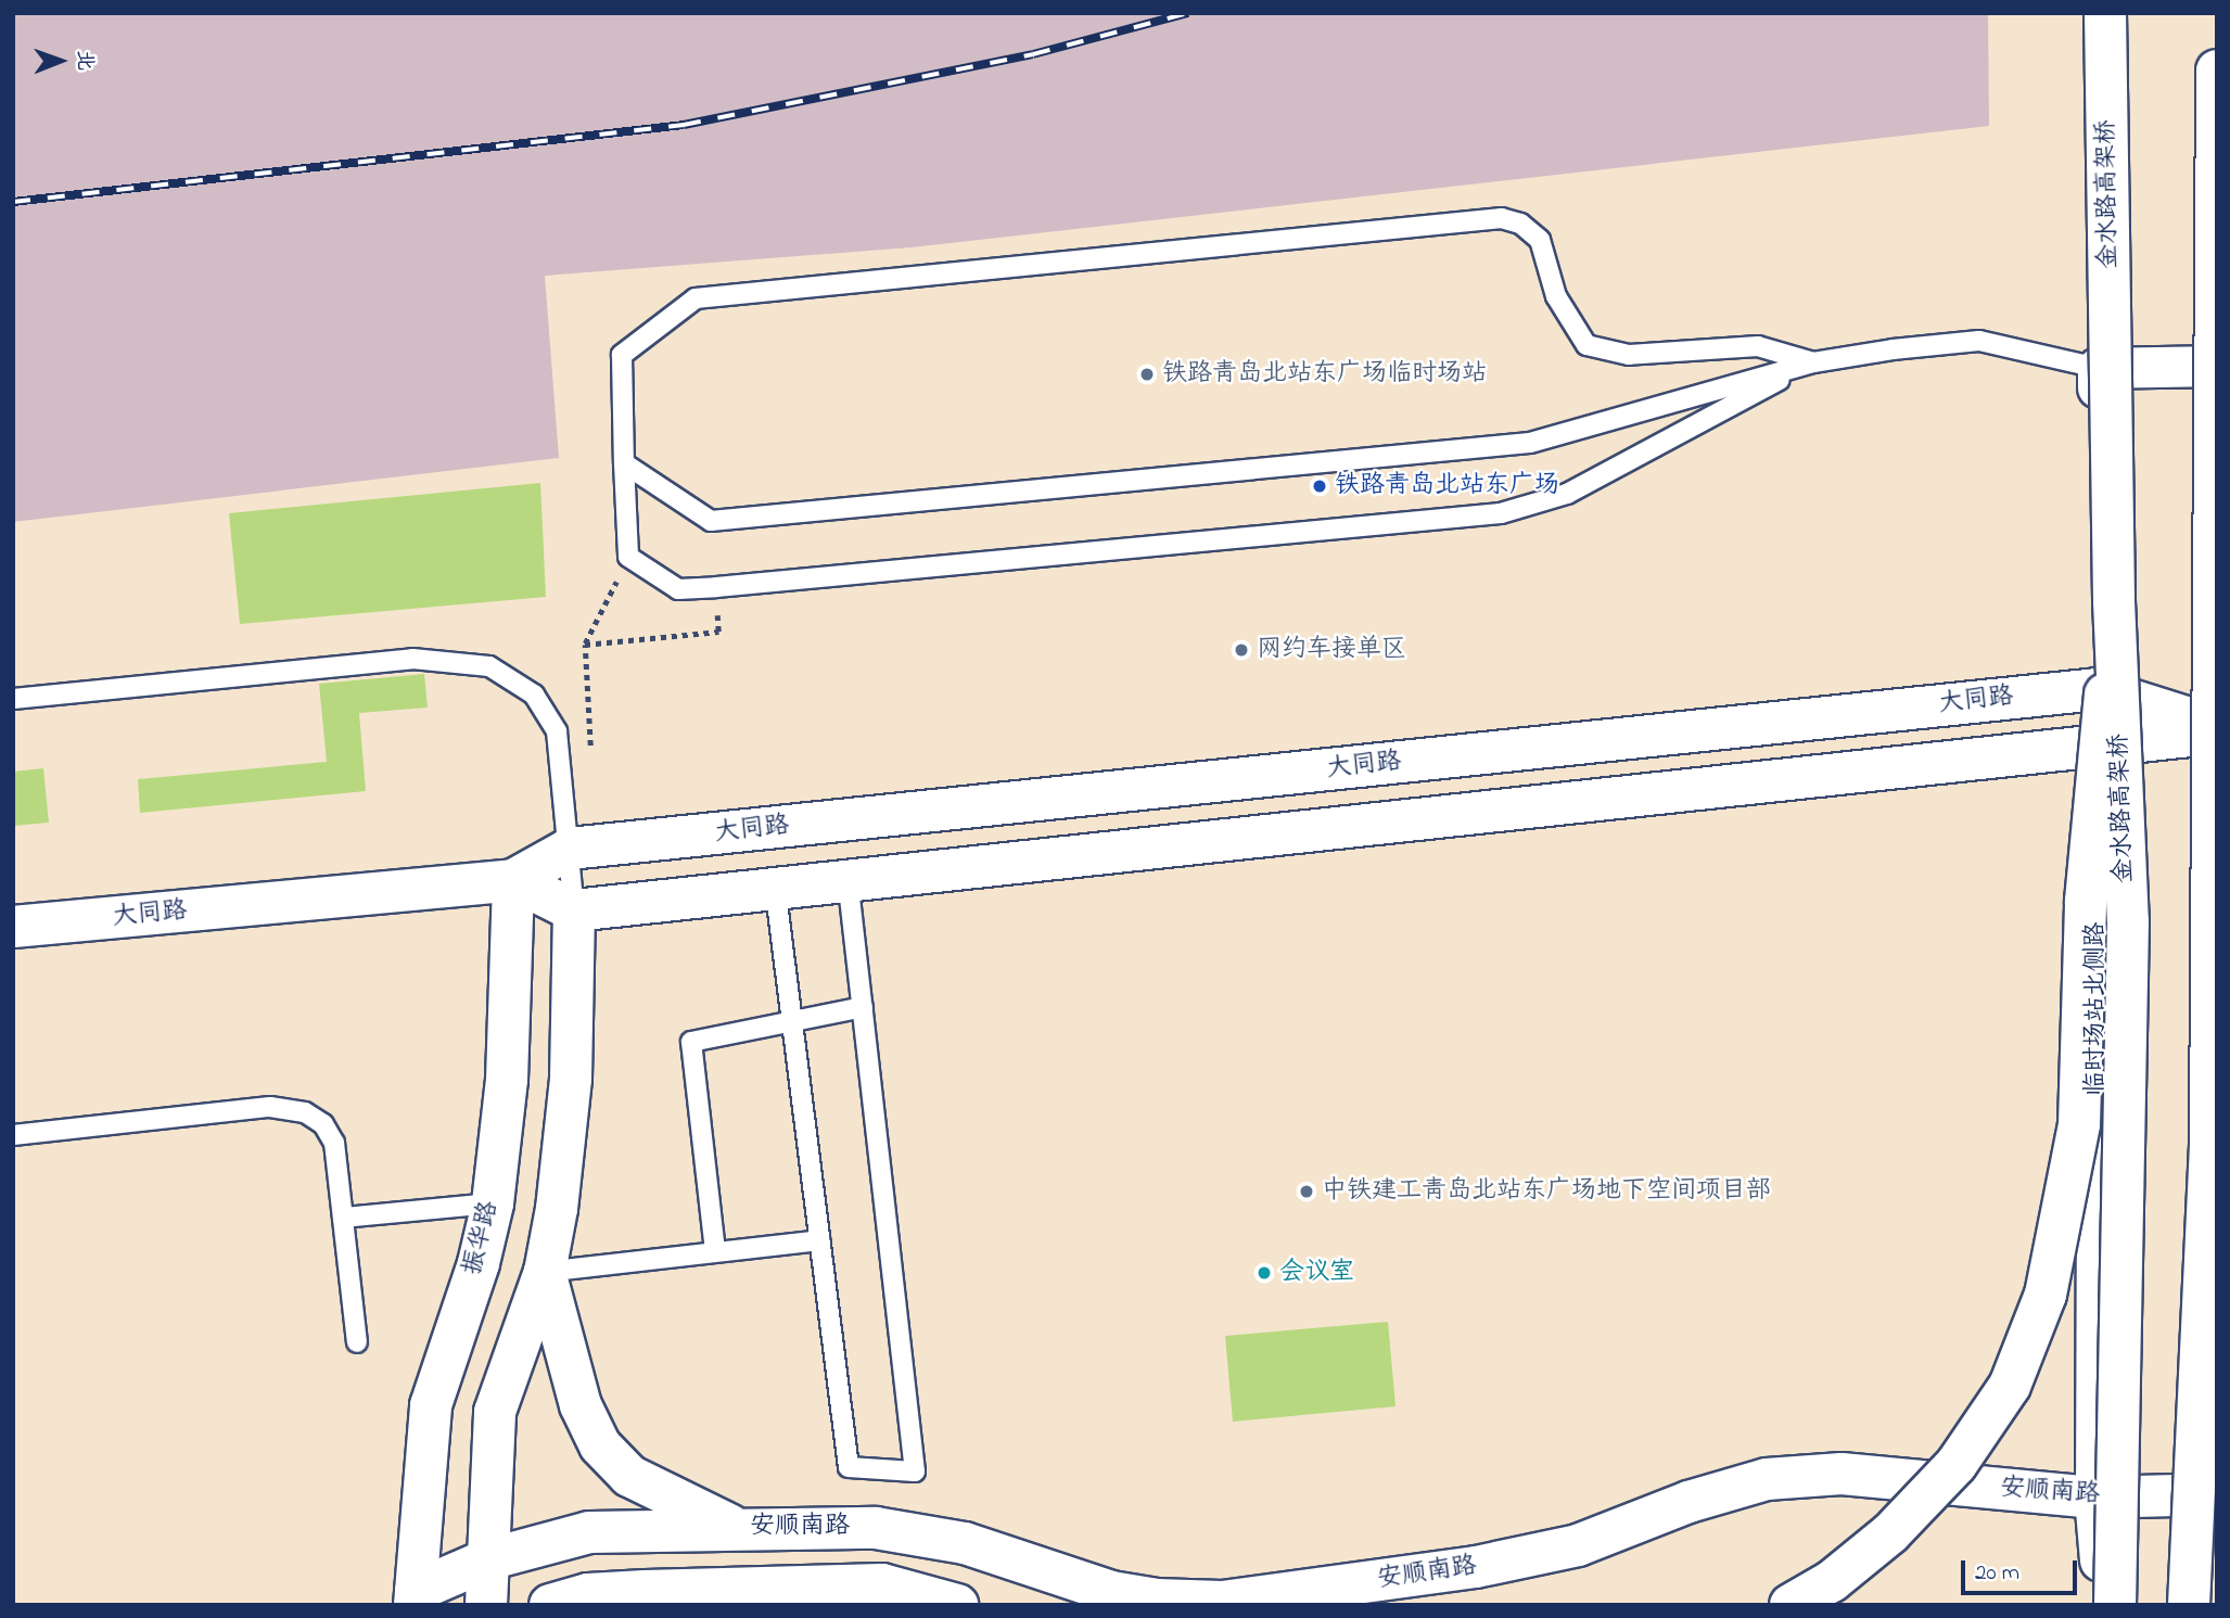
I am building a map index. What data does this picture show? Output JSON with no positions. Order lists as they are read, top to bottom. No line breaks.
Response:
{"streets":{"main road":["金水路高架桥","大同路","振华路","安顺南路"],"street":["临时场站北侧路"]},"crossings":[["大同路","临时场站北侧路"],["大同路","振华路"],["临时场站北侧路","安顺南路"],["振华路","安顺南路"]],"places":["铁路青岛北站东广场临时场站","铁路青岛北站东广场","网约车接单区","中铁建工青岛北站东广场地下空间项目部","会议室"],"scale_bar":"20 m","north":"right"}
